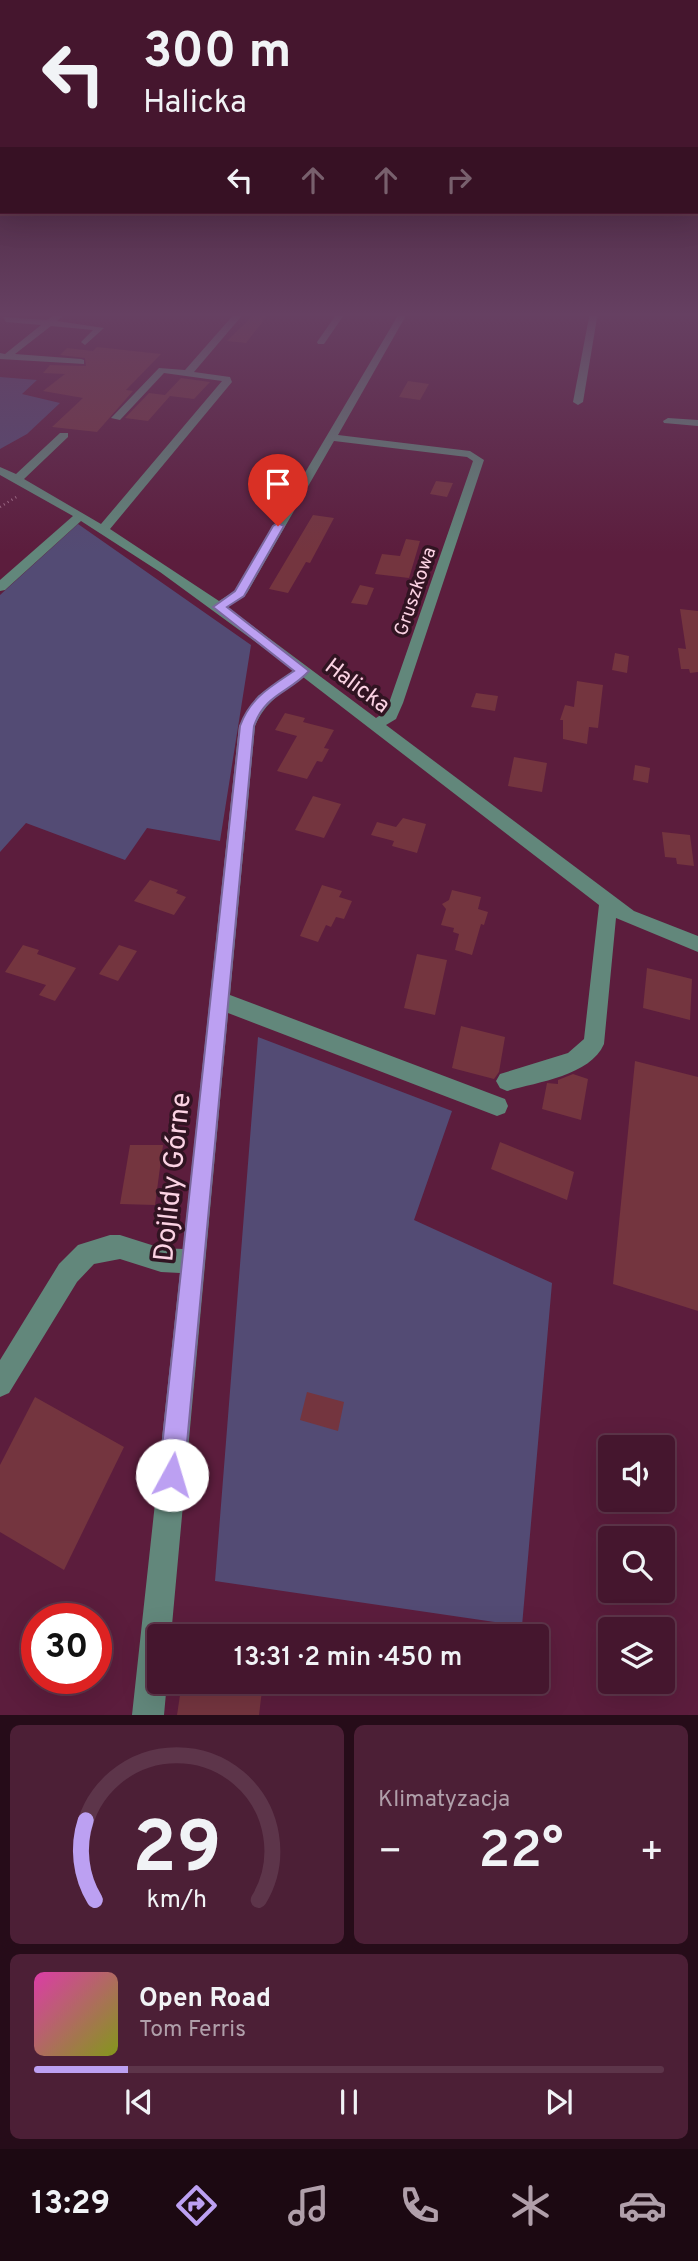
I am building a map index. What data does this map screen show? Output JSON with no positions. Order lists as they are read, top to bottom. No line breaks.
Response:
{"streets":{"street":["Gruszkowa","Halicka","Dojlidy Górne"]},"crossings":[["Gruszkowa","Halicka"],["Halicka","Dojlidy Górne"]],"page":{"turn":["300 m","Halicka"],"limit":"30","trip":"13:31 · 2 min · 450 m","tile":"Klimatyzacja","heat":["−","22°","+"],"song":["Open Road","Tom Ferris"],"tabs":"13:29","gauge":["29","km/h"]}}
